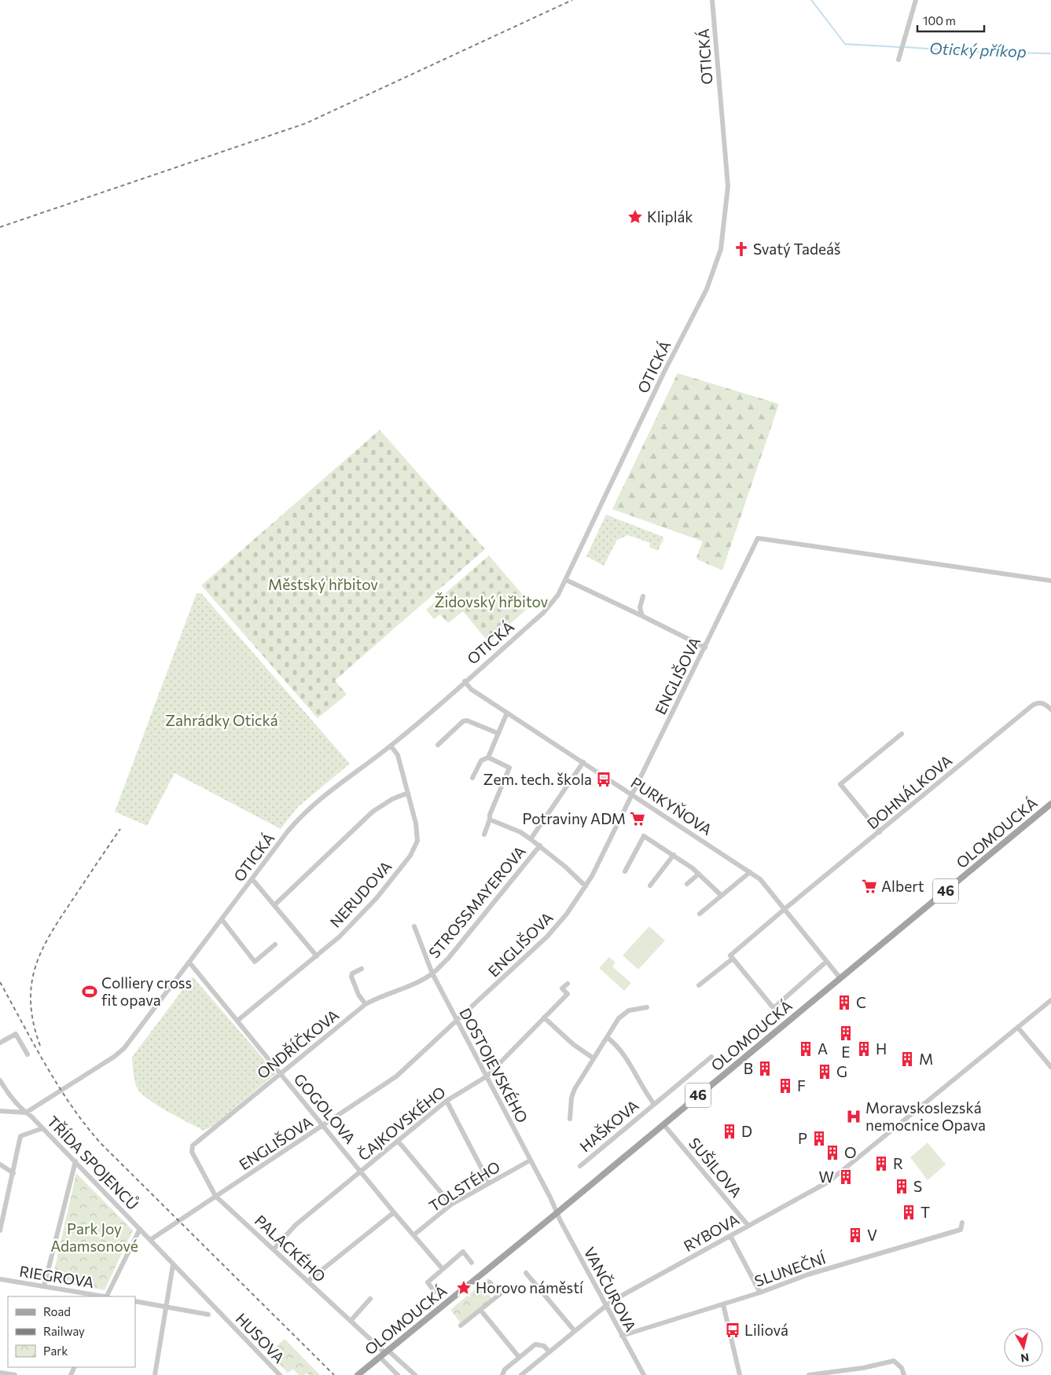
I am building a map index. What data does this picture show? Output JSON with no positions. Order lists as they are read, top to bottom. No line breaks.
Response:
{"streets":{"main road":["OLOMOUCKÁ","46"],"street":["OTICKÁ","ENGLIŠOVA","DOHNÁLKOVA","PURKYŇOVA","NERUDOVA","STROSSMAYEROVA","ONDŘÍČKOVA","DOSTOJEVSKÉHO","GOGOLOVA","ČAJKOVSKÉHO","HAŠKOVA","TŘÍDA SPOJENCŮ","SUŠILOVA","TOLSTÉHO","RYBOVA","PALACKÉHO","SLUNEČNÍ","RIEGROVA","VANČUROVA","HUSOVA"]},"crossings":[["OTICKÁ","PURKYŇOVA"],["OTICKÁ","NERUDOVA"],["OTICKÁ","GOGOLOVA"],["OTICKÁ","TŘÍDA SPOJENCŮ"],["ENGLIŠOVA","PURKYŇOVA"],["ENGLIŠOVA","DOSTOJEVSKÉHO"],["ENGLIŠOVA","GOGOLOVA"],["ENGLIŠOVA","TŘÍDA SPOJENCŮ"],["ENGLIŠOVA","PALACKÉHO"],["DOHNÁLKOVA","PURKYŇOVA"],["PURKYŇOVA","OLOMOUCKÁ"],["OLOMOUCKÁ","DOSTOJEVSKÉHO"],["OLOMOUCKÁ","SUŠILOVA"],["OLOMOUCKÁ","PALACKÉHO"],["OLOMOUCKÁ","VANČUROVA"],["NERUDOVA","GOGOLOVA"],["STROSSMAYEROVA","ONDŘÍČKOVA"],["STROSSMAYEROVA","DOSTOJEVSKÉHO"],["ONDŘÍČKOVA","DOSTOJEVSKÉHO"],["ONDŘÍČKOVA","GOGOLOVA"],["ONDŘÍČKOVA","PALACKÉHO"],["DOSTOJEVSKÉHO","ČAJKOVSKÉHO"],["DOSTOJEVSKÉHO","TOLSTÉHO"],["DOSTOJEVSKÉHO","VANČUROVA"],["GOGOLOVA","ČAJKOVSKÉHO"],["GOGOLOVA","TOLSTÉHO"],["ČAJKOVSKÉHO","PALACKÉHO"],["TŘÍDA SPOJENCŮ","HUSOVA"],["SUŠILOVA","RYBOVA"],["RYBOVA","VANČUROVA"],["SLUNEČNÍ","VANČUROVA"]],"water":["Otický příkop"],"parks":["Městský hřbitov","Židovský hřbitov","Zahrádky Otická","Park Joy Adamsonové"],"places":{"place":["Kliplák","Horovo náměstí"],"church":["Svatý Tadeáš"],"bus stop":["Zem. tech. škola","Liliová"],"supermarket":["Potraviny ADM","Albert"],"sports":["Colliery cross fit opava"],"building":["C","E","A","H","M","B","G","F","D","P","O","R","W","S","T","V"],"hospital":["Moravskoslezská nemocnice Opava"]},"legend":["Road","Railway","Park"],"scale_bar":"100 m","north":"bottom"}
